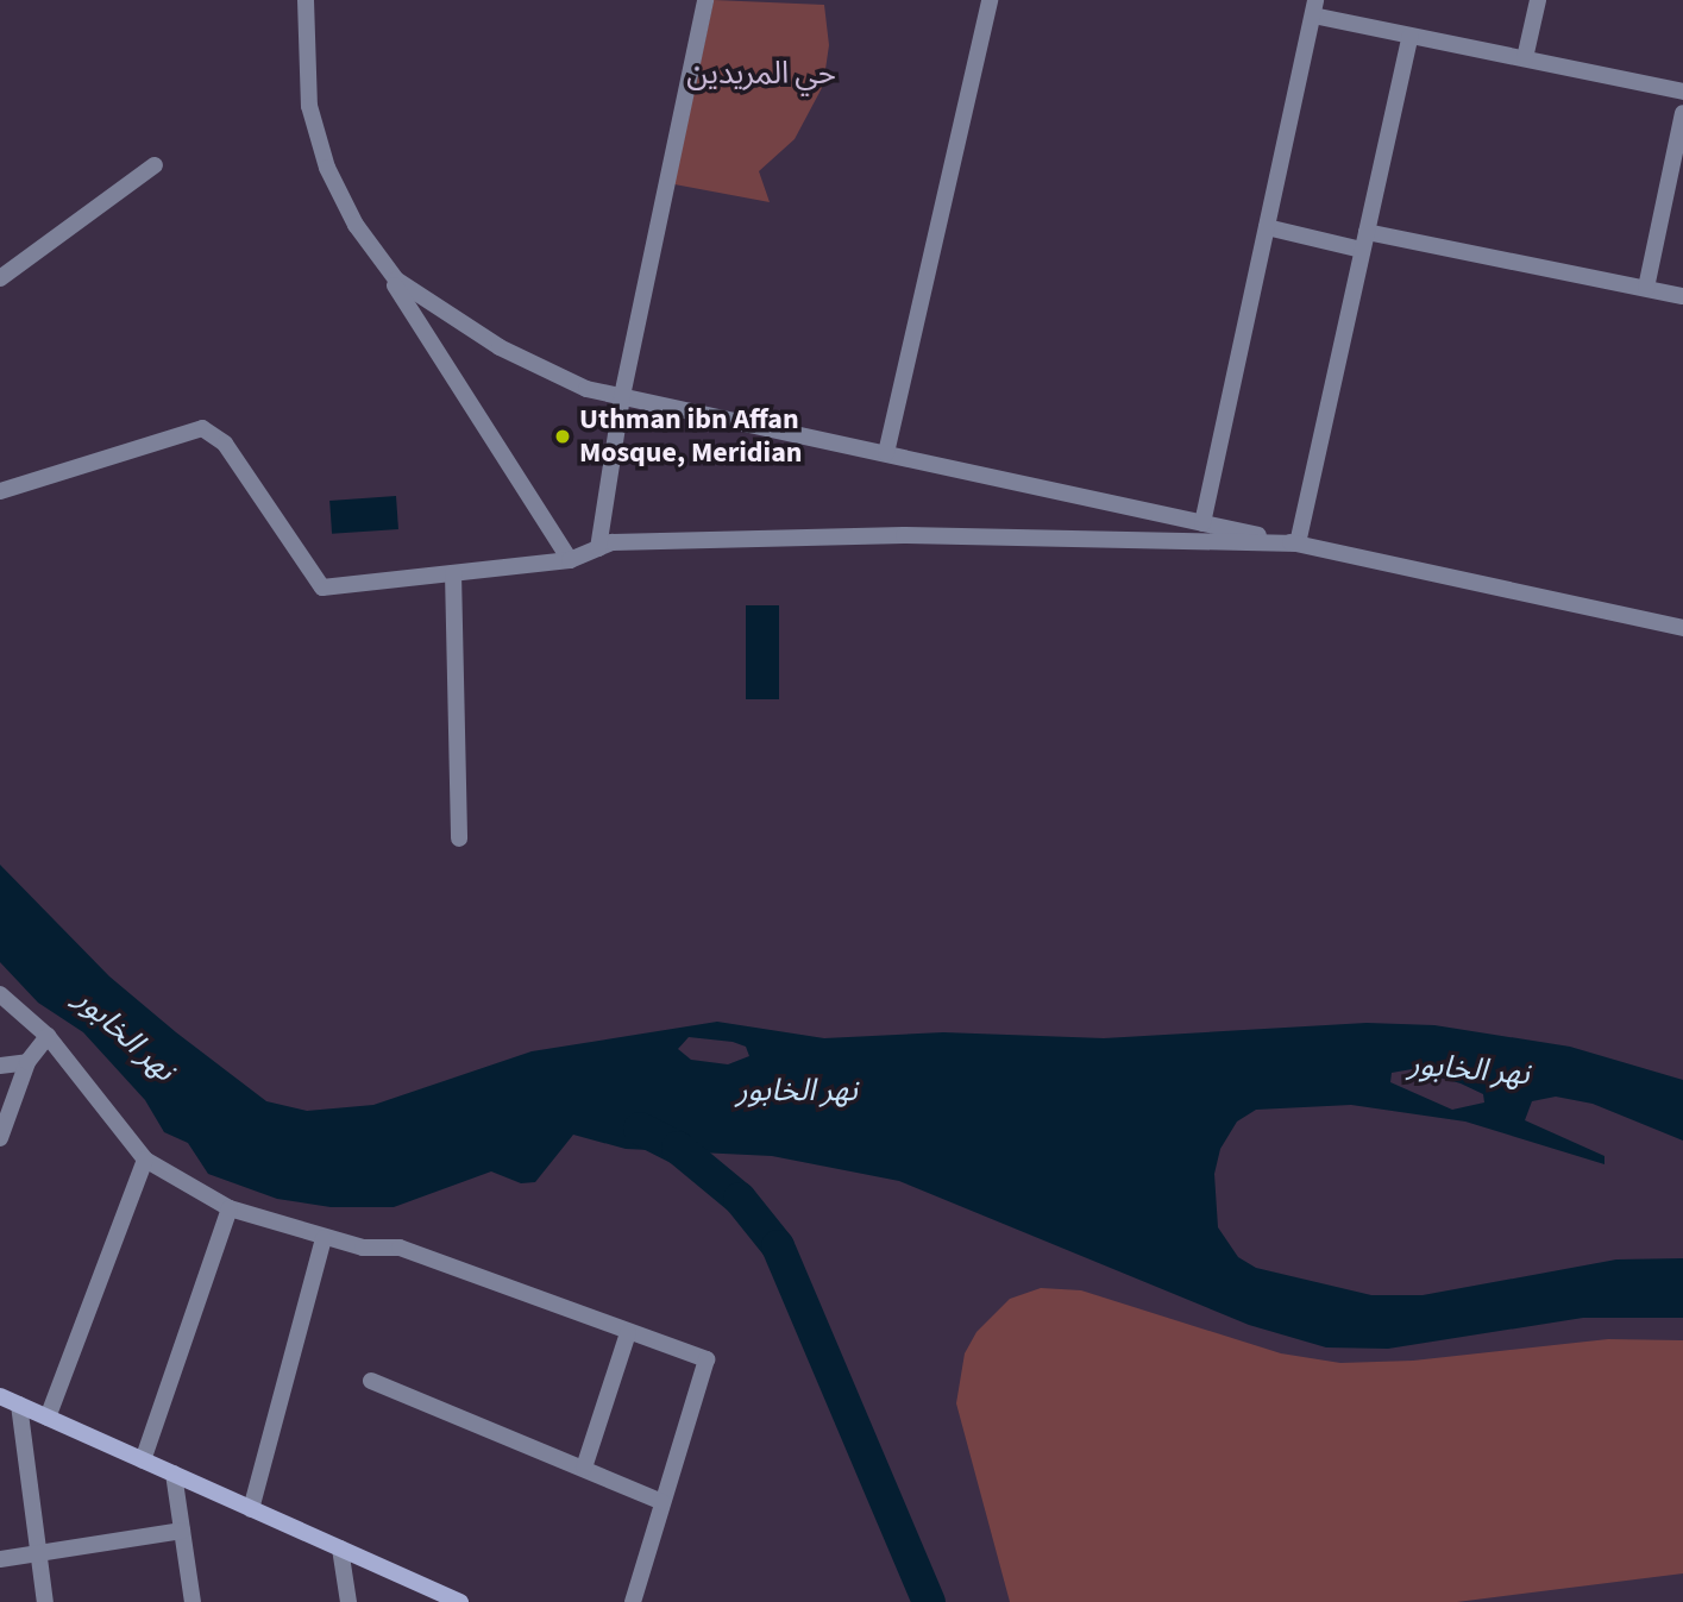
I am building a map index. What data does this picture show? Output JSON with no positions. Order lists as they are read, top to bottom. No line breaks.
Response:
{"districts":["حي المريدين"],"water":["نهر الخابور"],"places":["Uthman ibn Affan Mosque, Meridian"]}
